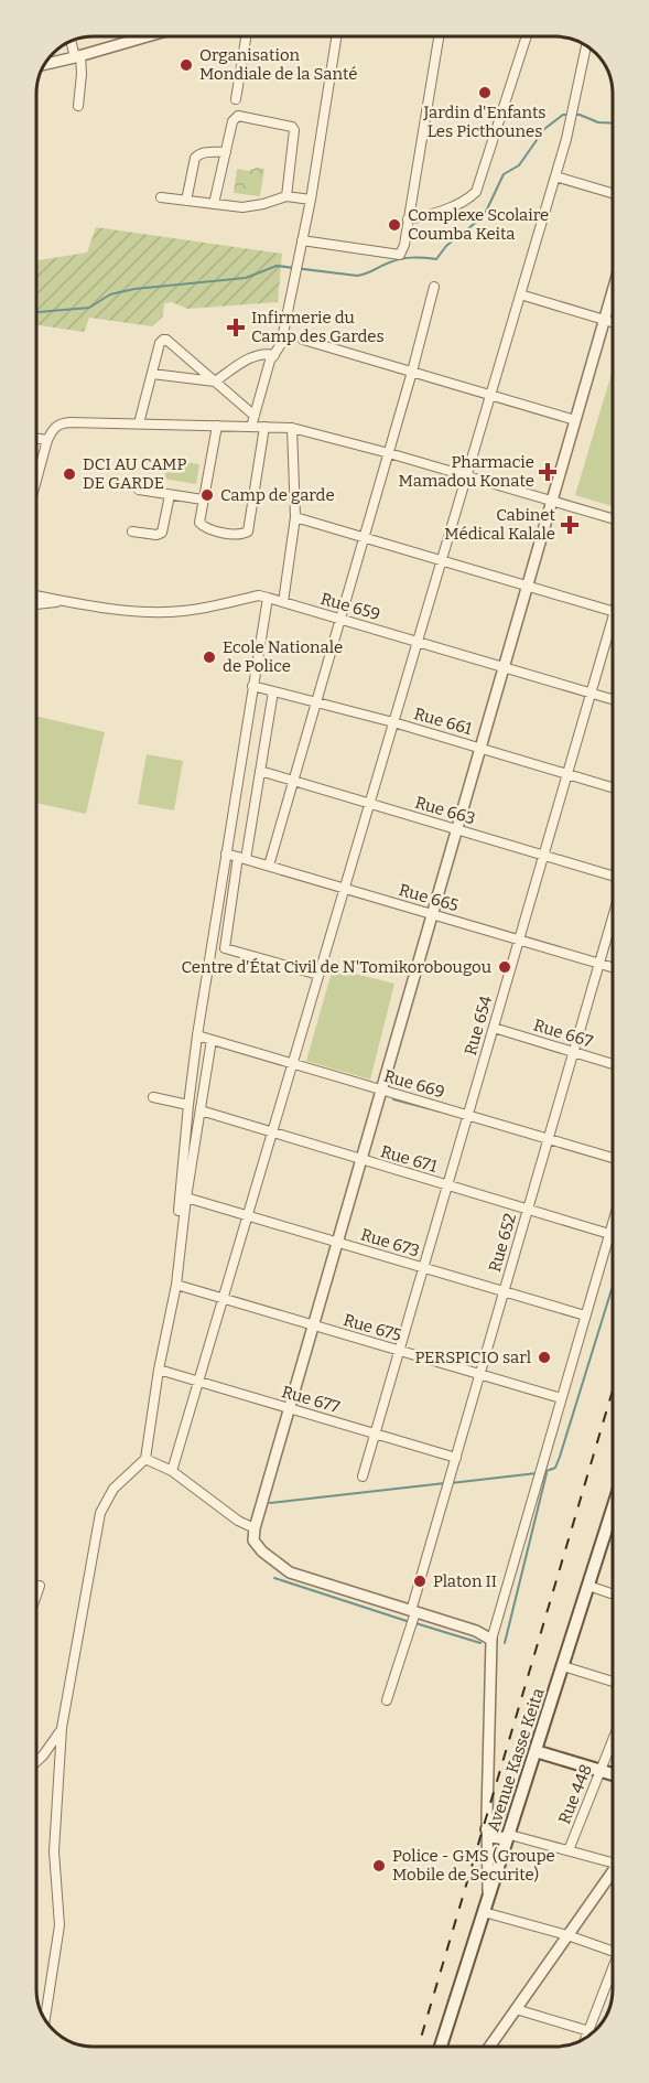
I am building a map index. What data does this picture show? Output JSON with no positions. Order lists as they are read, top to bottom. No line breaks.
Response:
{"streets":{"main road":["Avenue Kasse Keita"],"street":["Rue 659","Rue 661","Rue 663","Rue 665","Rue 654","Rue 667","Rue 669","Rue 671","Rue 673","Rue 652","Rue 675","Rue 677","Rue 448"]},"crossings":[["Rue 659","Rue 654"],["Rue 661","Rue 654"],["Rue 663","Rue 654"],["Rue 665","Rue 654"],["Rue 665","Rue 652"],["Rue 654","Rue 667"],["Rue 654","Rue 669"],["Rue 654","Rue 671"],["Rue 654","Rue 673"],["Rue 654","Rue 675"],["Rue 654","Rue 677"],["Rue 667","Rue 652"],["Rue 669","Rue 652"],["Rue 671","Rue 652"],["Rue 673","Rue 652"],["Rue 652","Rue 675"],["Rue 652","Rue 677"]],"places":{"other":["Organisation Mondiale de la Santé","Jardin d'Enfants Les Picthounes","Complexe Scolaire Coumba Keita","DCI AU CAMP DE GARDE","Camp de garde","Ecole Nationale de Police","Centre d'État Civil de N'Tomikorobougou","PERSPICIO sarl","Platon II","Police - GMS (Groupe Mobile de Securite)"],"health":["Infirmerie du Camp des Gardes","Pharmacie Mamadou Konate","Cabinet Médical Kalale"]}}
